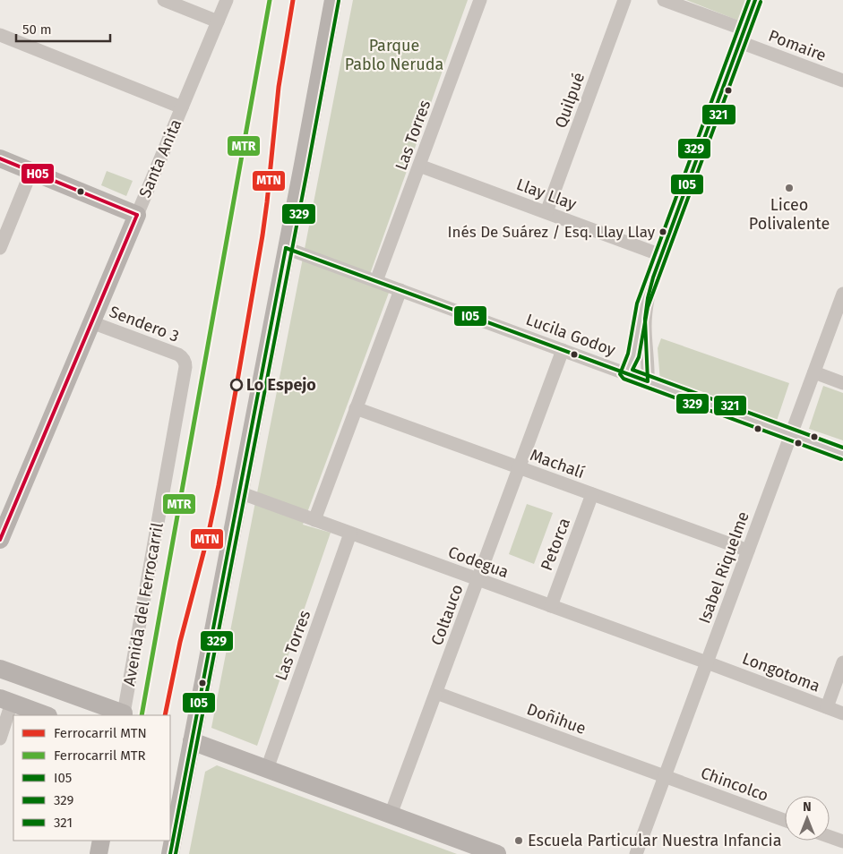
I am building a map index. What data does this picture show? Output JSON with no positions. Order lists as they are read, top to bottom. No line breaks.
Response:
{"streets":{"main road":["Santa Anita"],"street":["Pomaire","Quilpué","Las Torres","Llay Llay","Sendero 3","Lucila Godoy","Machalí","Petorca","Codegua","Isabel Riquelme","Avenida del Ferrocarril","Coltauco","Longotoma","Doñihue","Chincolco"]},"crossings":[["Quilpué","Llay Llay"],["Las Torres","Llay Llay"],["Las Torres","Lucila Godoy"],["Las Torres","Codegua"],["Santa Anita","Sendero 3"],["Sendero 3","Avenida del Ferrocarril"],["Lucila Godoy","Isabel Riquelme"],["Lucila Godoy","Coltauco"],["Machalí","Petorca"],["Machalí","Isabel Riquelme"],["Machalí","Coltauco"],["Petorca","Codegua"],["Codegua","Isabel Riquelme"],["Codegua","Coltauco"],["Codegua","Longotoma"],["Isabel Riquelme","Longotoma"],["Isabel Riquelme","Doñihue"],["Isabel Riquelme","Chincolco"],["Coltauco","Doñihue"],["Doñihue","Chincolco"]],"parks":["Parque Pablo Neruda"],"places":["Liceo Polivalente","Inés De Suárez / Esq. Llay Llay","Lo Espejo","Escuela Particular Nuestra Infancia"],"lines":["rail line MTN","rail line MTR","transit line I05","transit line 329","transit line 321","transit line H05"],"legend":["Ferrocarril MTN","Ferrocarril MTR","I05","329","321"],"scale_bar":"50 m","north":"top"}
